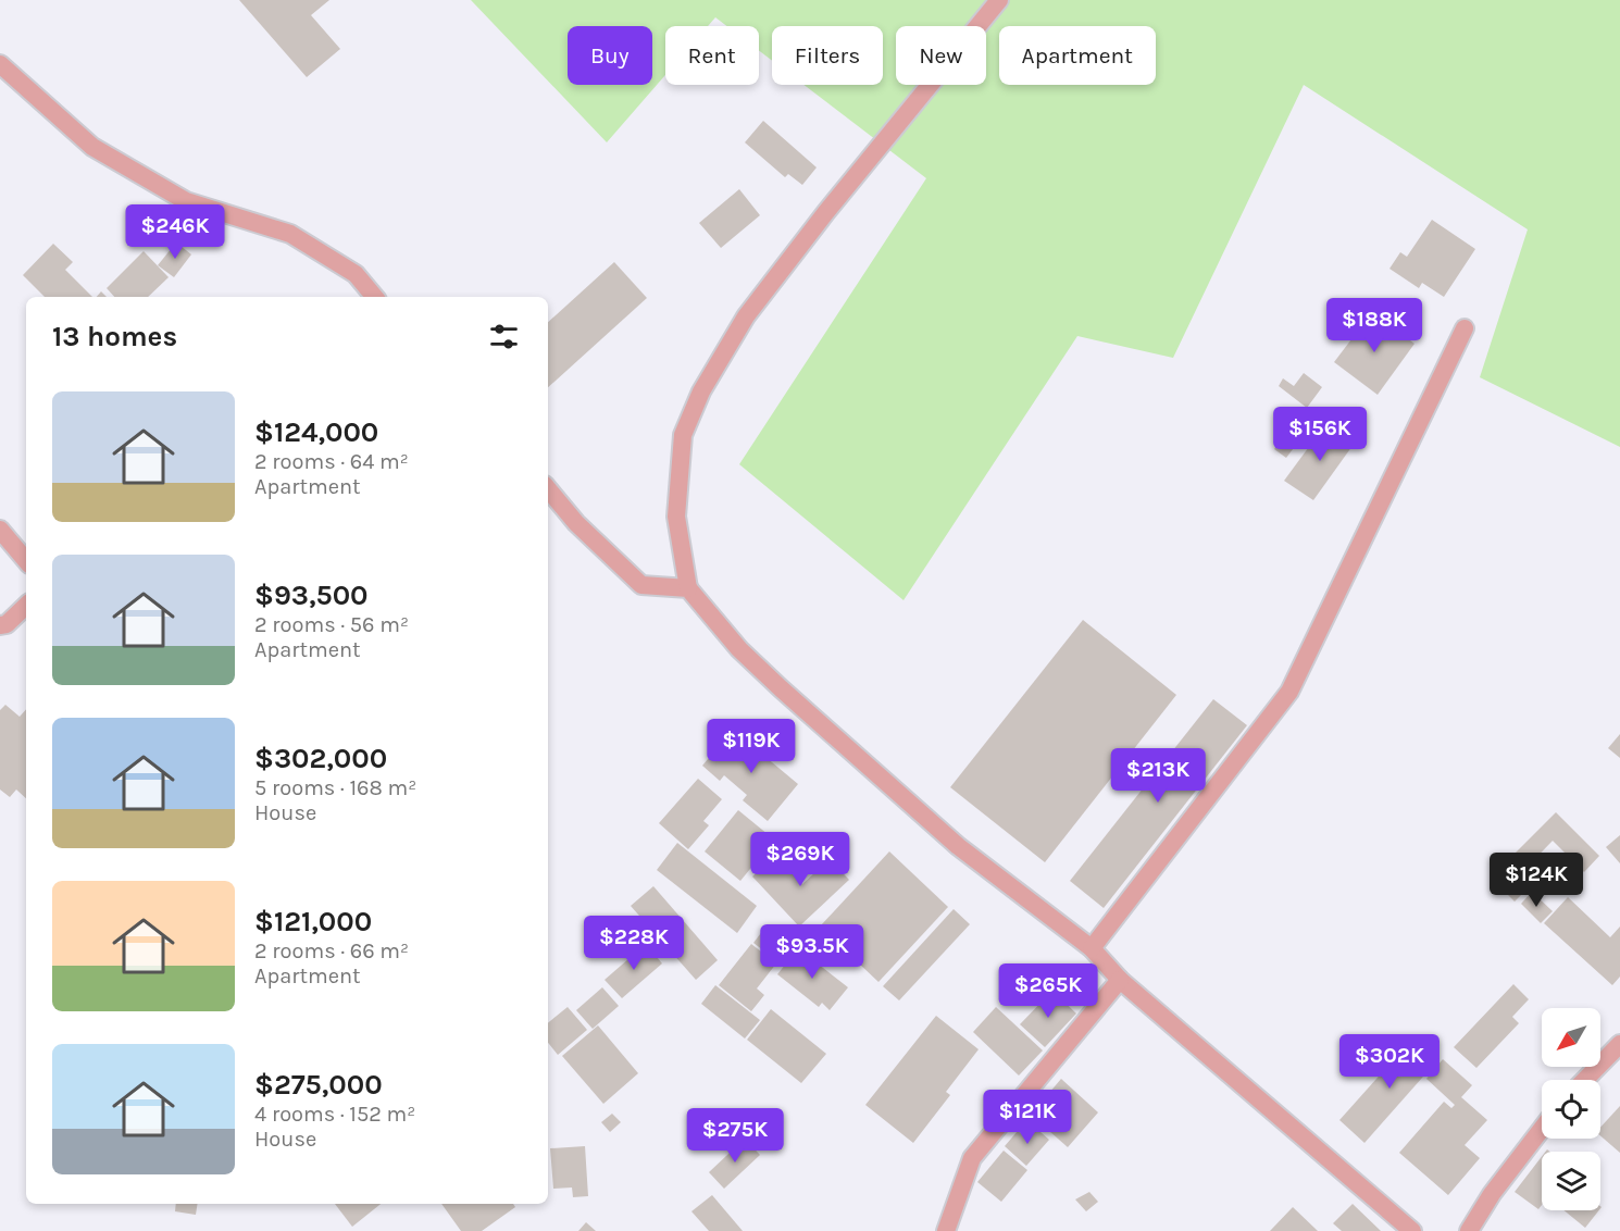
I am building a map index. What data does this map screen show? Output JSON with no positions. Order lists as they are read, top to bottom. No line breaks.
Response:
{"north":"bottom left","page":{"chip":["Buy","Rent","Filters","New","Apartment"],"price":["$246K","$188K","$156K","$119K","$213K","$269K","$124K","$228K","$93.5K","$265K","$302K","$121K","$275K"],"heading":"13 homes","list":[{"name":"$124,000","note":"2 rooms · 64 m² · Apartment"},{"name":"$93,500","note":"2 rooms · 56 m² · Apartment"},{"name":"$302,000","note":"5 rooms · 168 m² · House"},{"name":"$121,000","note":"2 rooms · 66 m² · Apartment"},{"name":"$275,000","note":"4 rooms · 152 m² · House"}]}}
